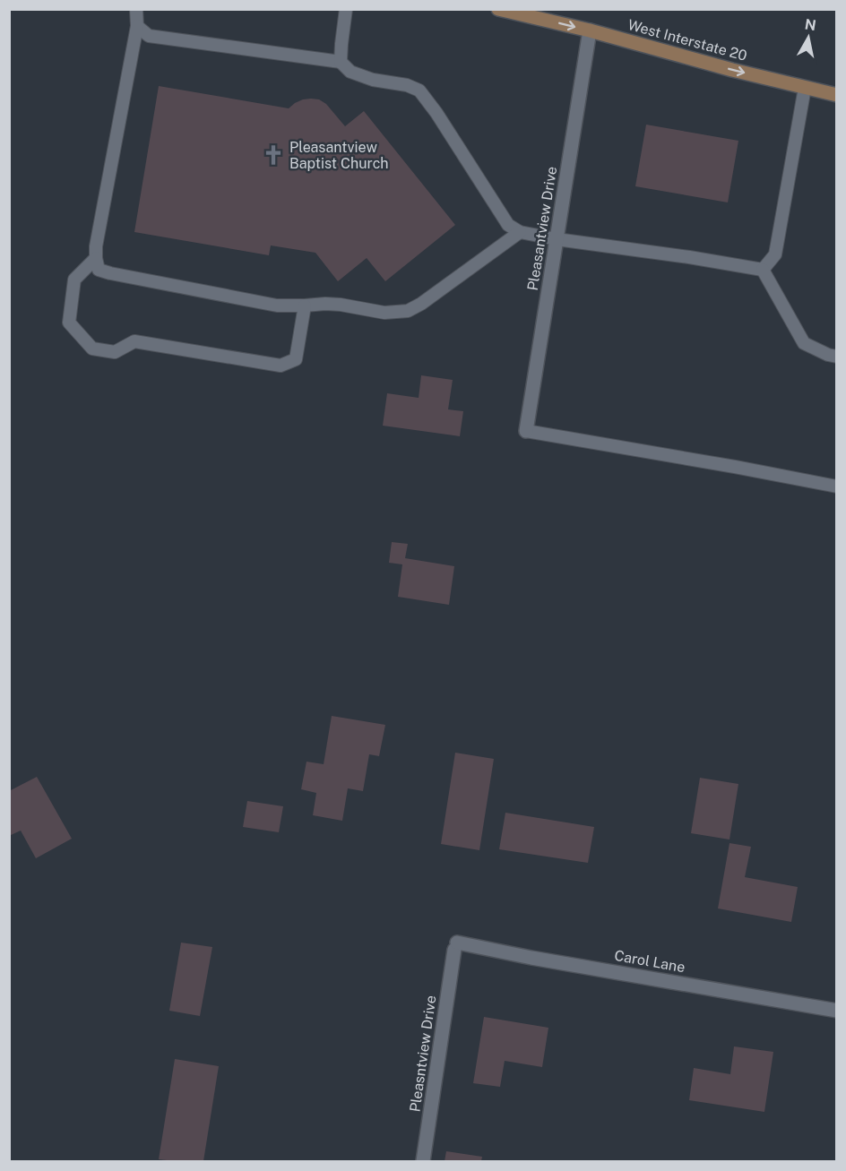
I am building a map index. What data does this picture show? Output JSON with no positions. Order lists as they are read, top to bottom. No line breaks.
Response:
{"streets":{"main road":["West Interstate 20"],"street":["Pleasantview Drive","Carol Lane","Pleasntview Drive"]},"crossings":[["West Interstate 20","Pleasantview Drive"],["Carol Lane","Pleasntview Drive"]],"one_way":["West Interstate 20"],"places":{"church":["Pleasantview Baptist Church"]},"north":"top"}
